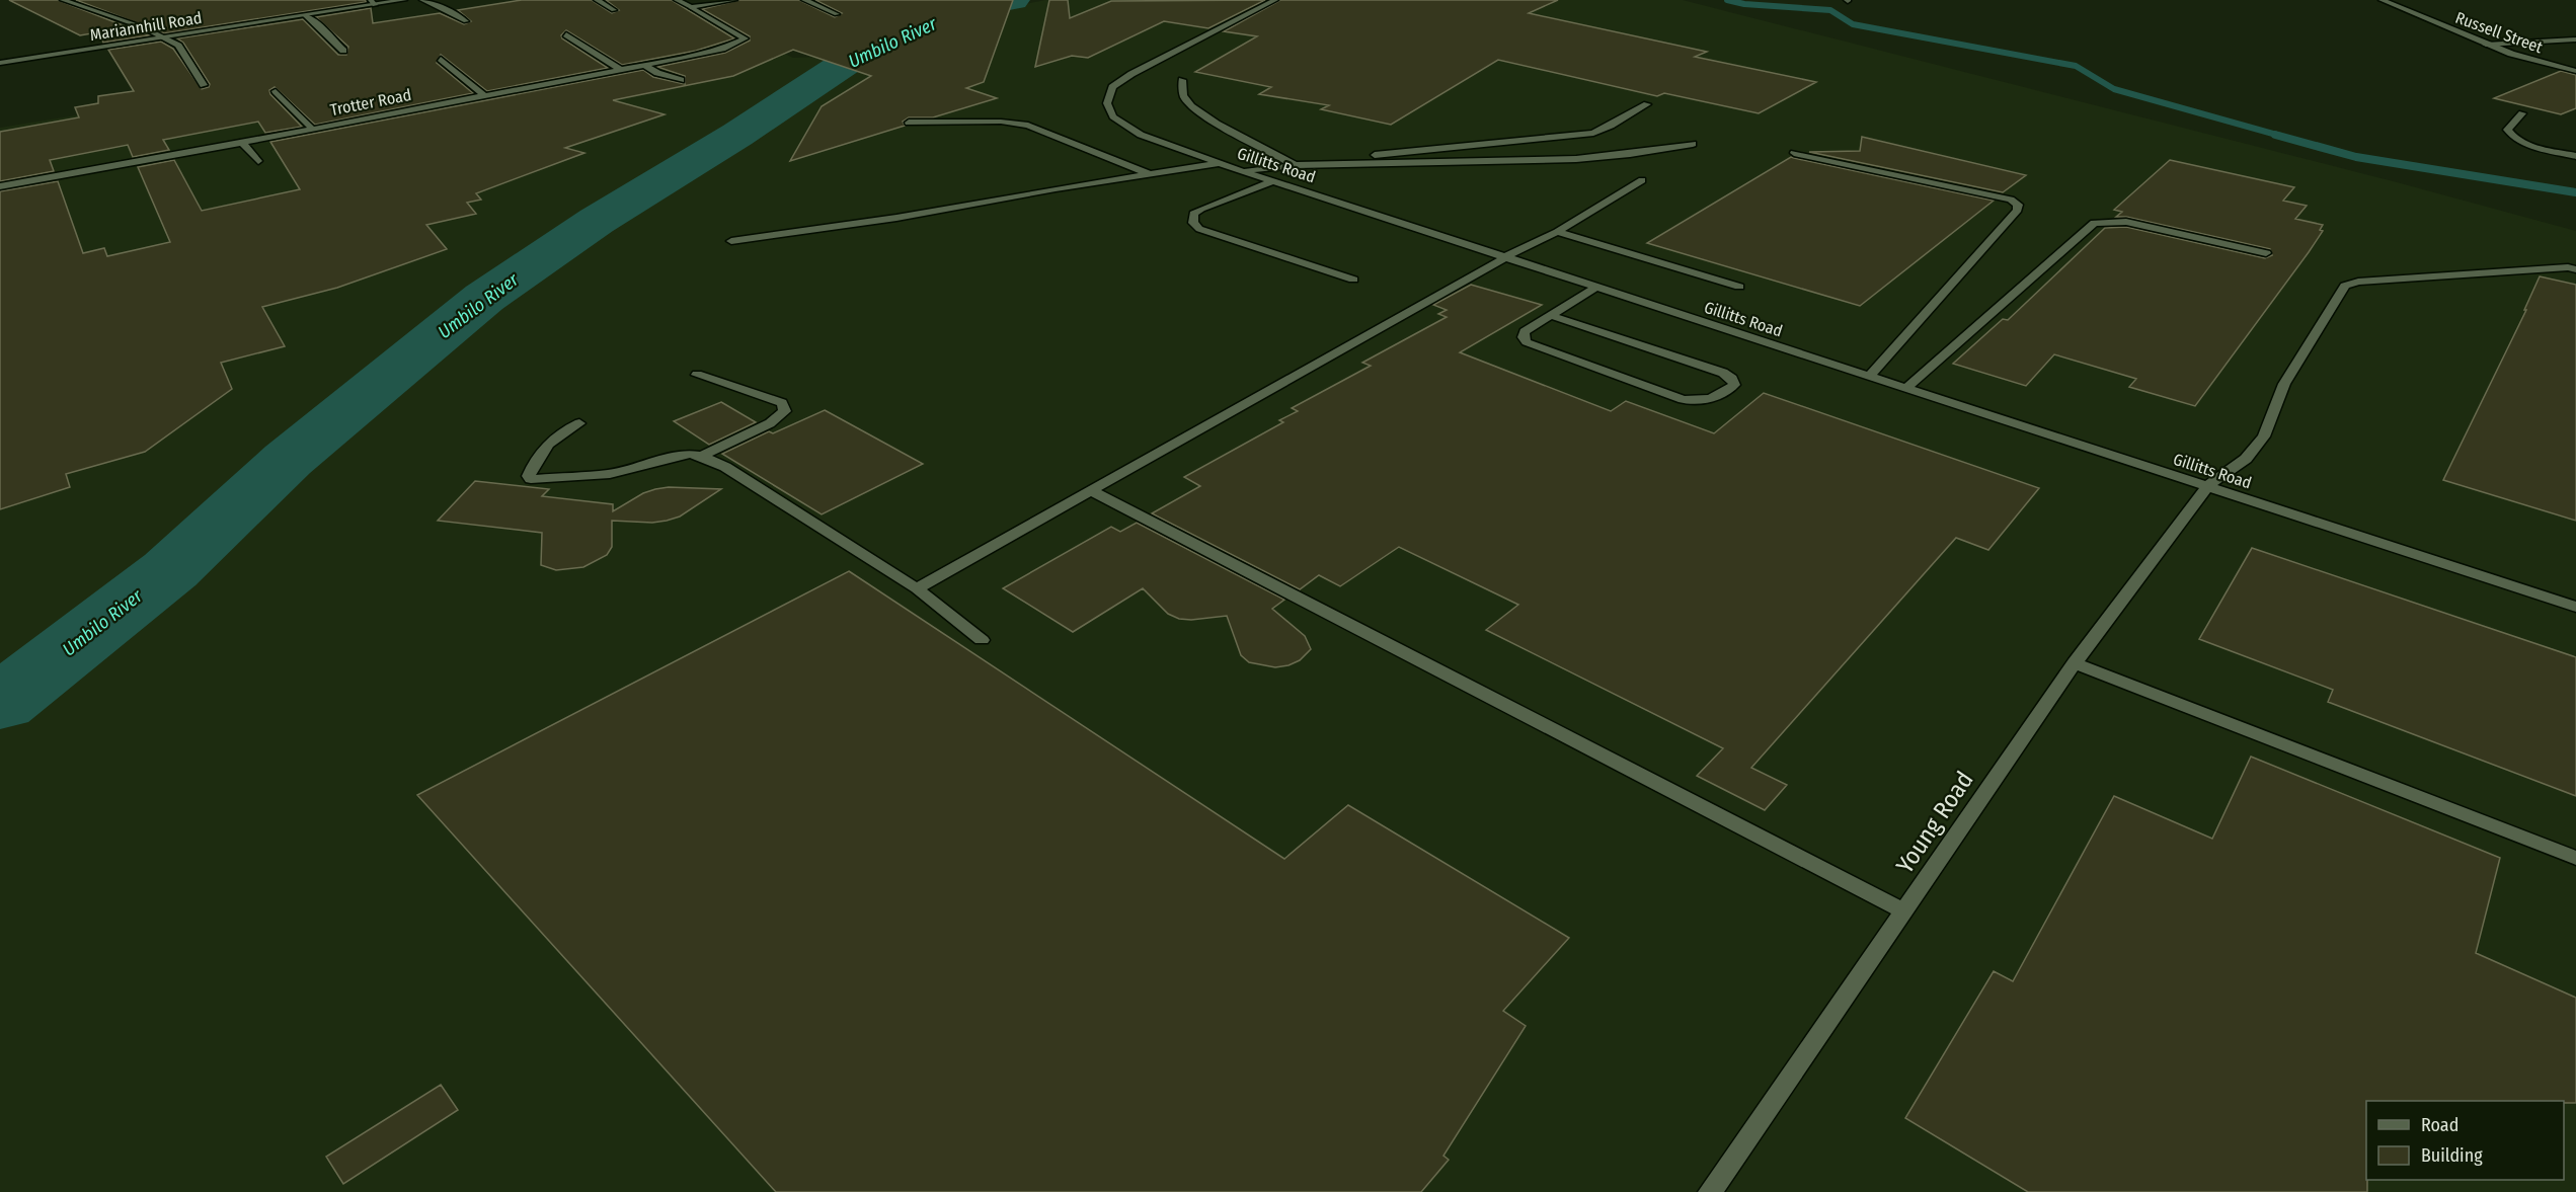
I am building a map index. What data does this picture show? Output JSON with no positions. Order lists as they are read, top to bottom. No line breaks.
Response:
{"streets":{"street":["Mariannhill Road","Russell Street","Trotter Road","Gillitts Road","Young Road"]},"crossings":[["Gillitts Road","Young Road"]],"water":["Umbilo River"],"legend":["Road","Building"]}
